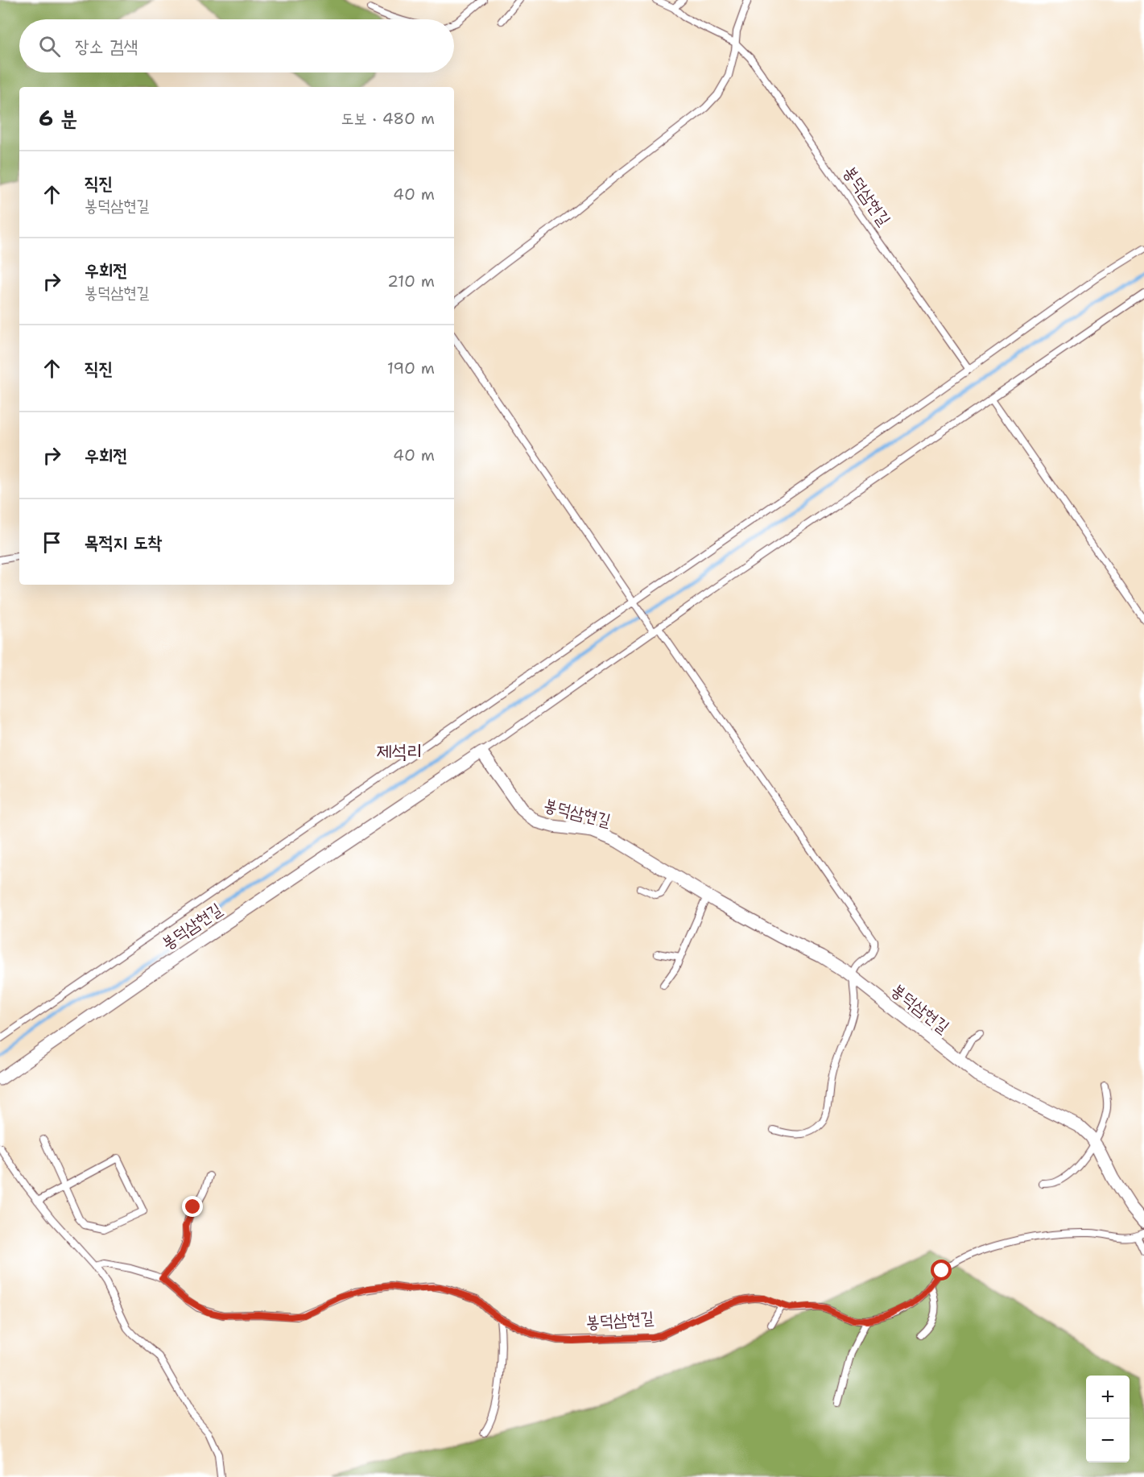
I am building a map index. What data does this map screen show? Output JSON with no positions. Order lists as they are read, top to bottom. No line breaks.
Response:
{"streets":{"street":["봉덕삼현길"]},"districts":["제석리"],"page":{"search":"장소 검색","heading":["6 분","도보 · 480 m"],"list":[["직진","봉덕삼현길","40 m"],["우회전","봉덕삼현길","210 m"],["직진","190 m"],["우회전","40 m"],"목적지 도착"],"map_buttons":["+","−"]}}
